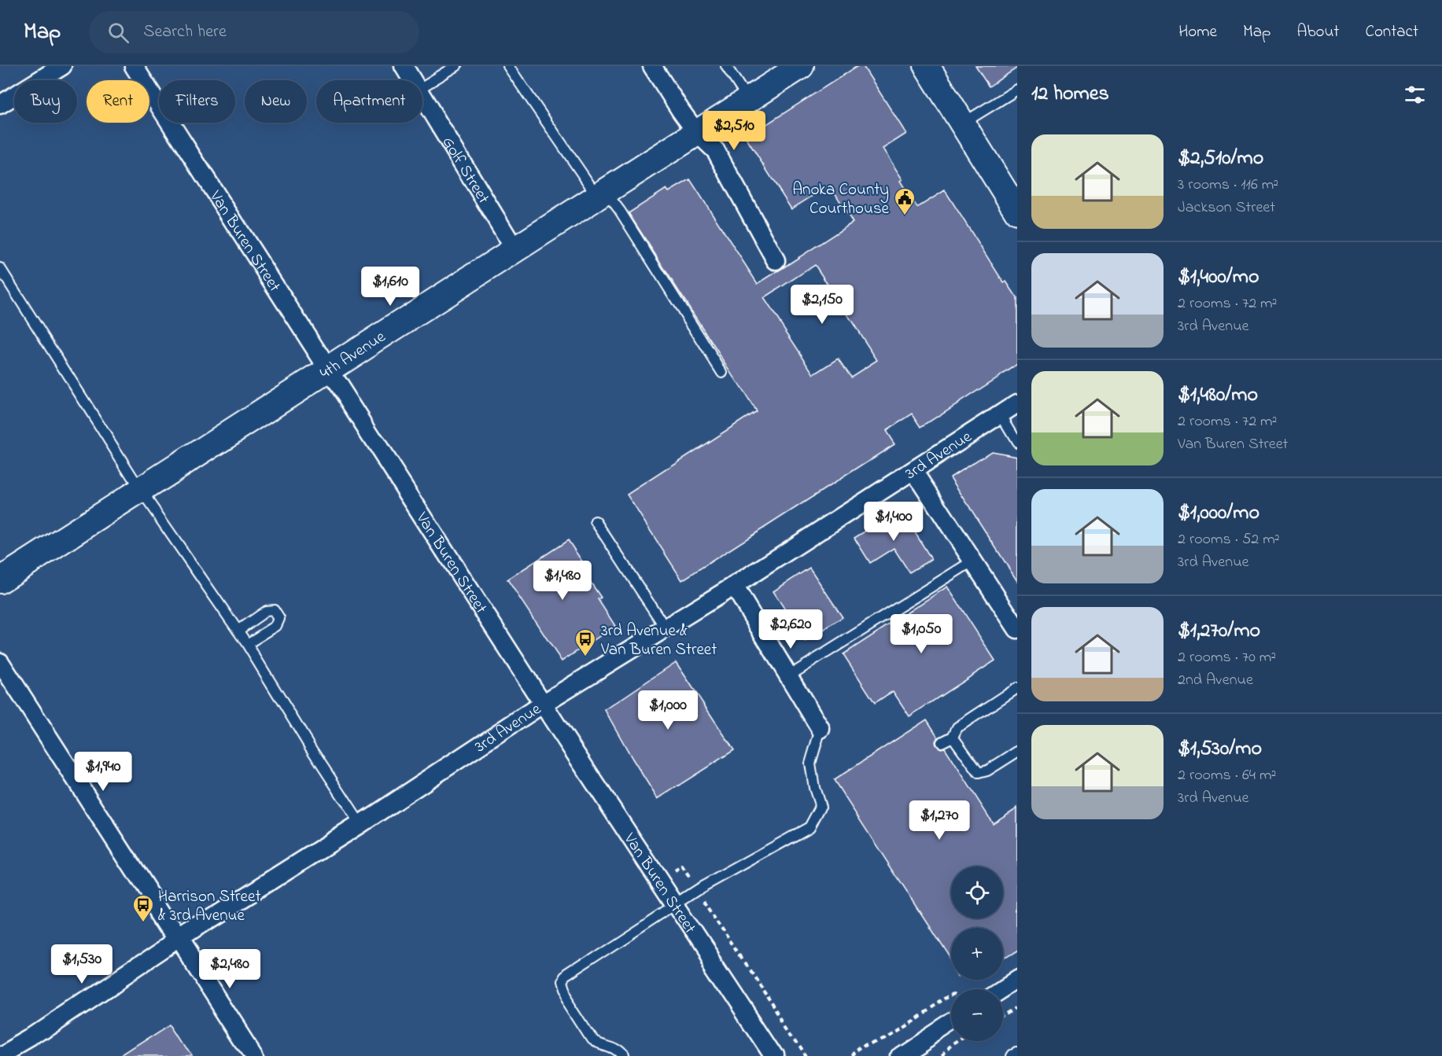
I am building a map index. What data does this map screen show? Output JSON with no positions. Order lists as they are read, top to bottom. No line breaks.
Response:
{"streets":{"street":["Golf Street","Van Buren Street","4th Avenue","3rd Avenue"]},"crossings":[["Golf Street","4th Avenue"],["Van Buren Street","4th Avenue"],["Van Buren Street","3rd Avenue"]],"places":{"public building":["Anoka County Courthouse"],"bus stop":["3rd Avenue & Van Buren Street","Harrison Street & 3rd Avenue"]},"page":{"header":"Map","search":"Search here","nav":["Home","Map","About","Contact"],"heading":"12 homes","chip":["Buy","Rent","Filters","New","Apartment"],"price":["$2,510","$1,610","$2,150","$1,400","$1,480","$2,620","$1,050","$1,000","$1,940","$1,270","$1,530","$2,480"],"list":[{"name":"$2,510/mo","note":"3 rooms · 116 m² · Jackson Street"},{"name":"$1,400/mo","note":"2 rooms · 72 m² · 3rd Avenue"},{"name":"$1,480/mo","note":"2 rooms · 72 m² · Van Buren Street"},{"name":"$1,000/mo","note":"2 rooms · 52 m² · 3rd Avenue"},{"name":"$1,270/mo","note":"2 rooms · 70 m² · 2nd Avenue"},{"name":"$1,530/mo","note":"2 rooms · 64 m² · 3rd Avenue"}],"map_buttons":["+","−"]}}
